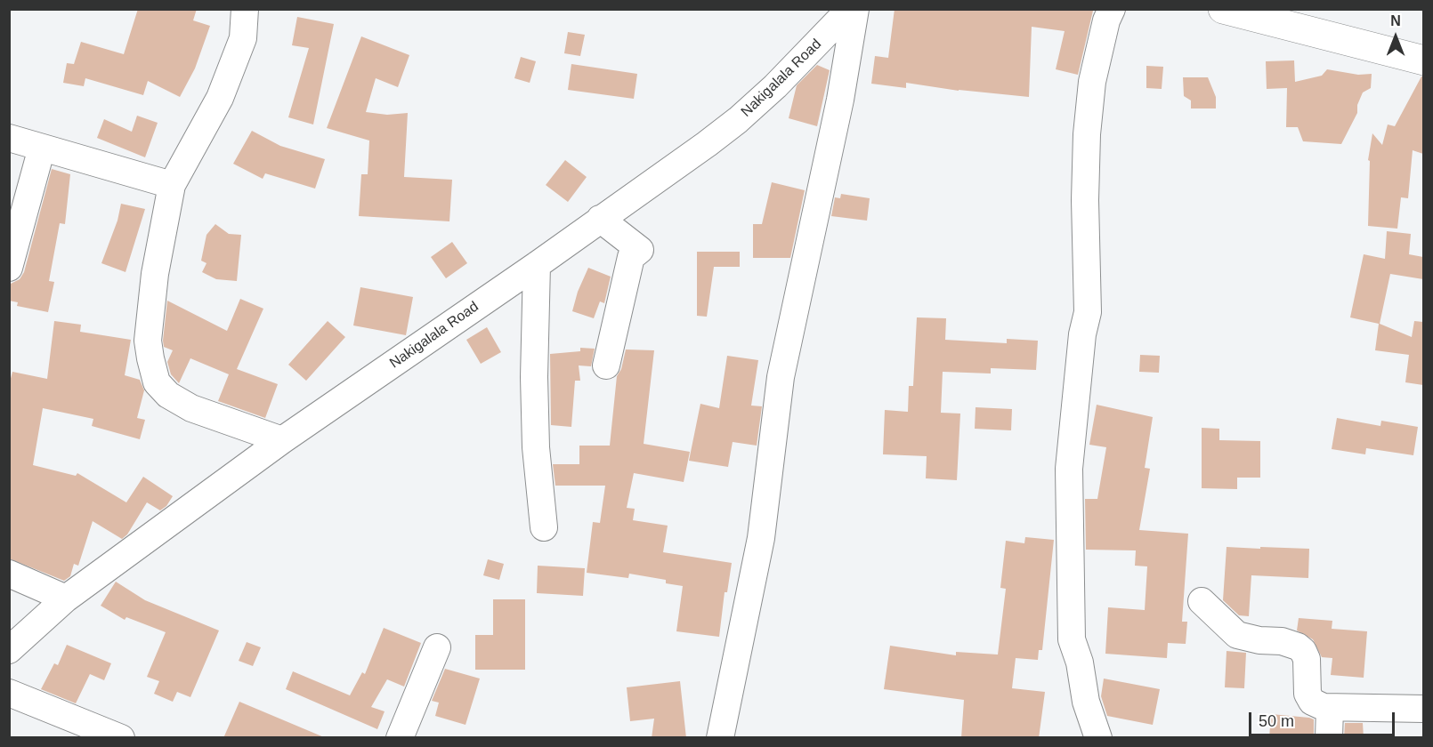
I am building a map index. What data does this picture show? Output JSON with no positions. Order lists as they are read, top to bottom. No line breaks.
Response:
{"streets":{"street":["Nakigalala Road"]},"scale_bar":"50 m","north":"top"}
